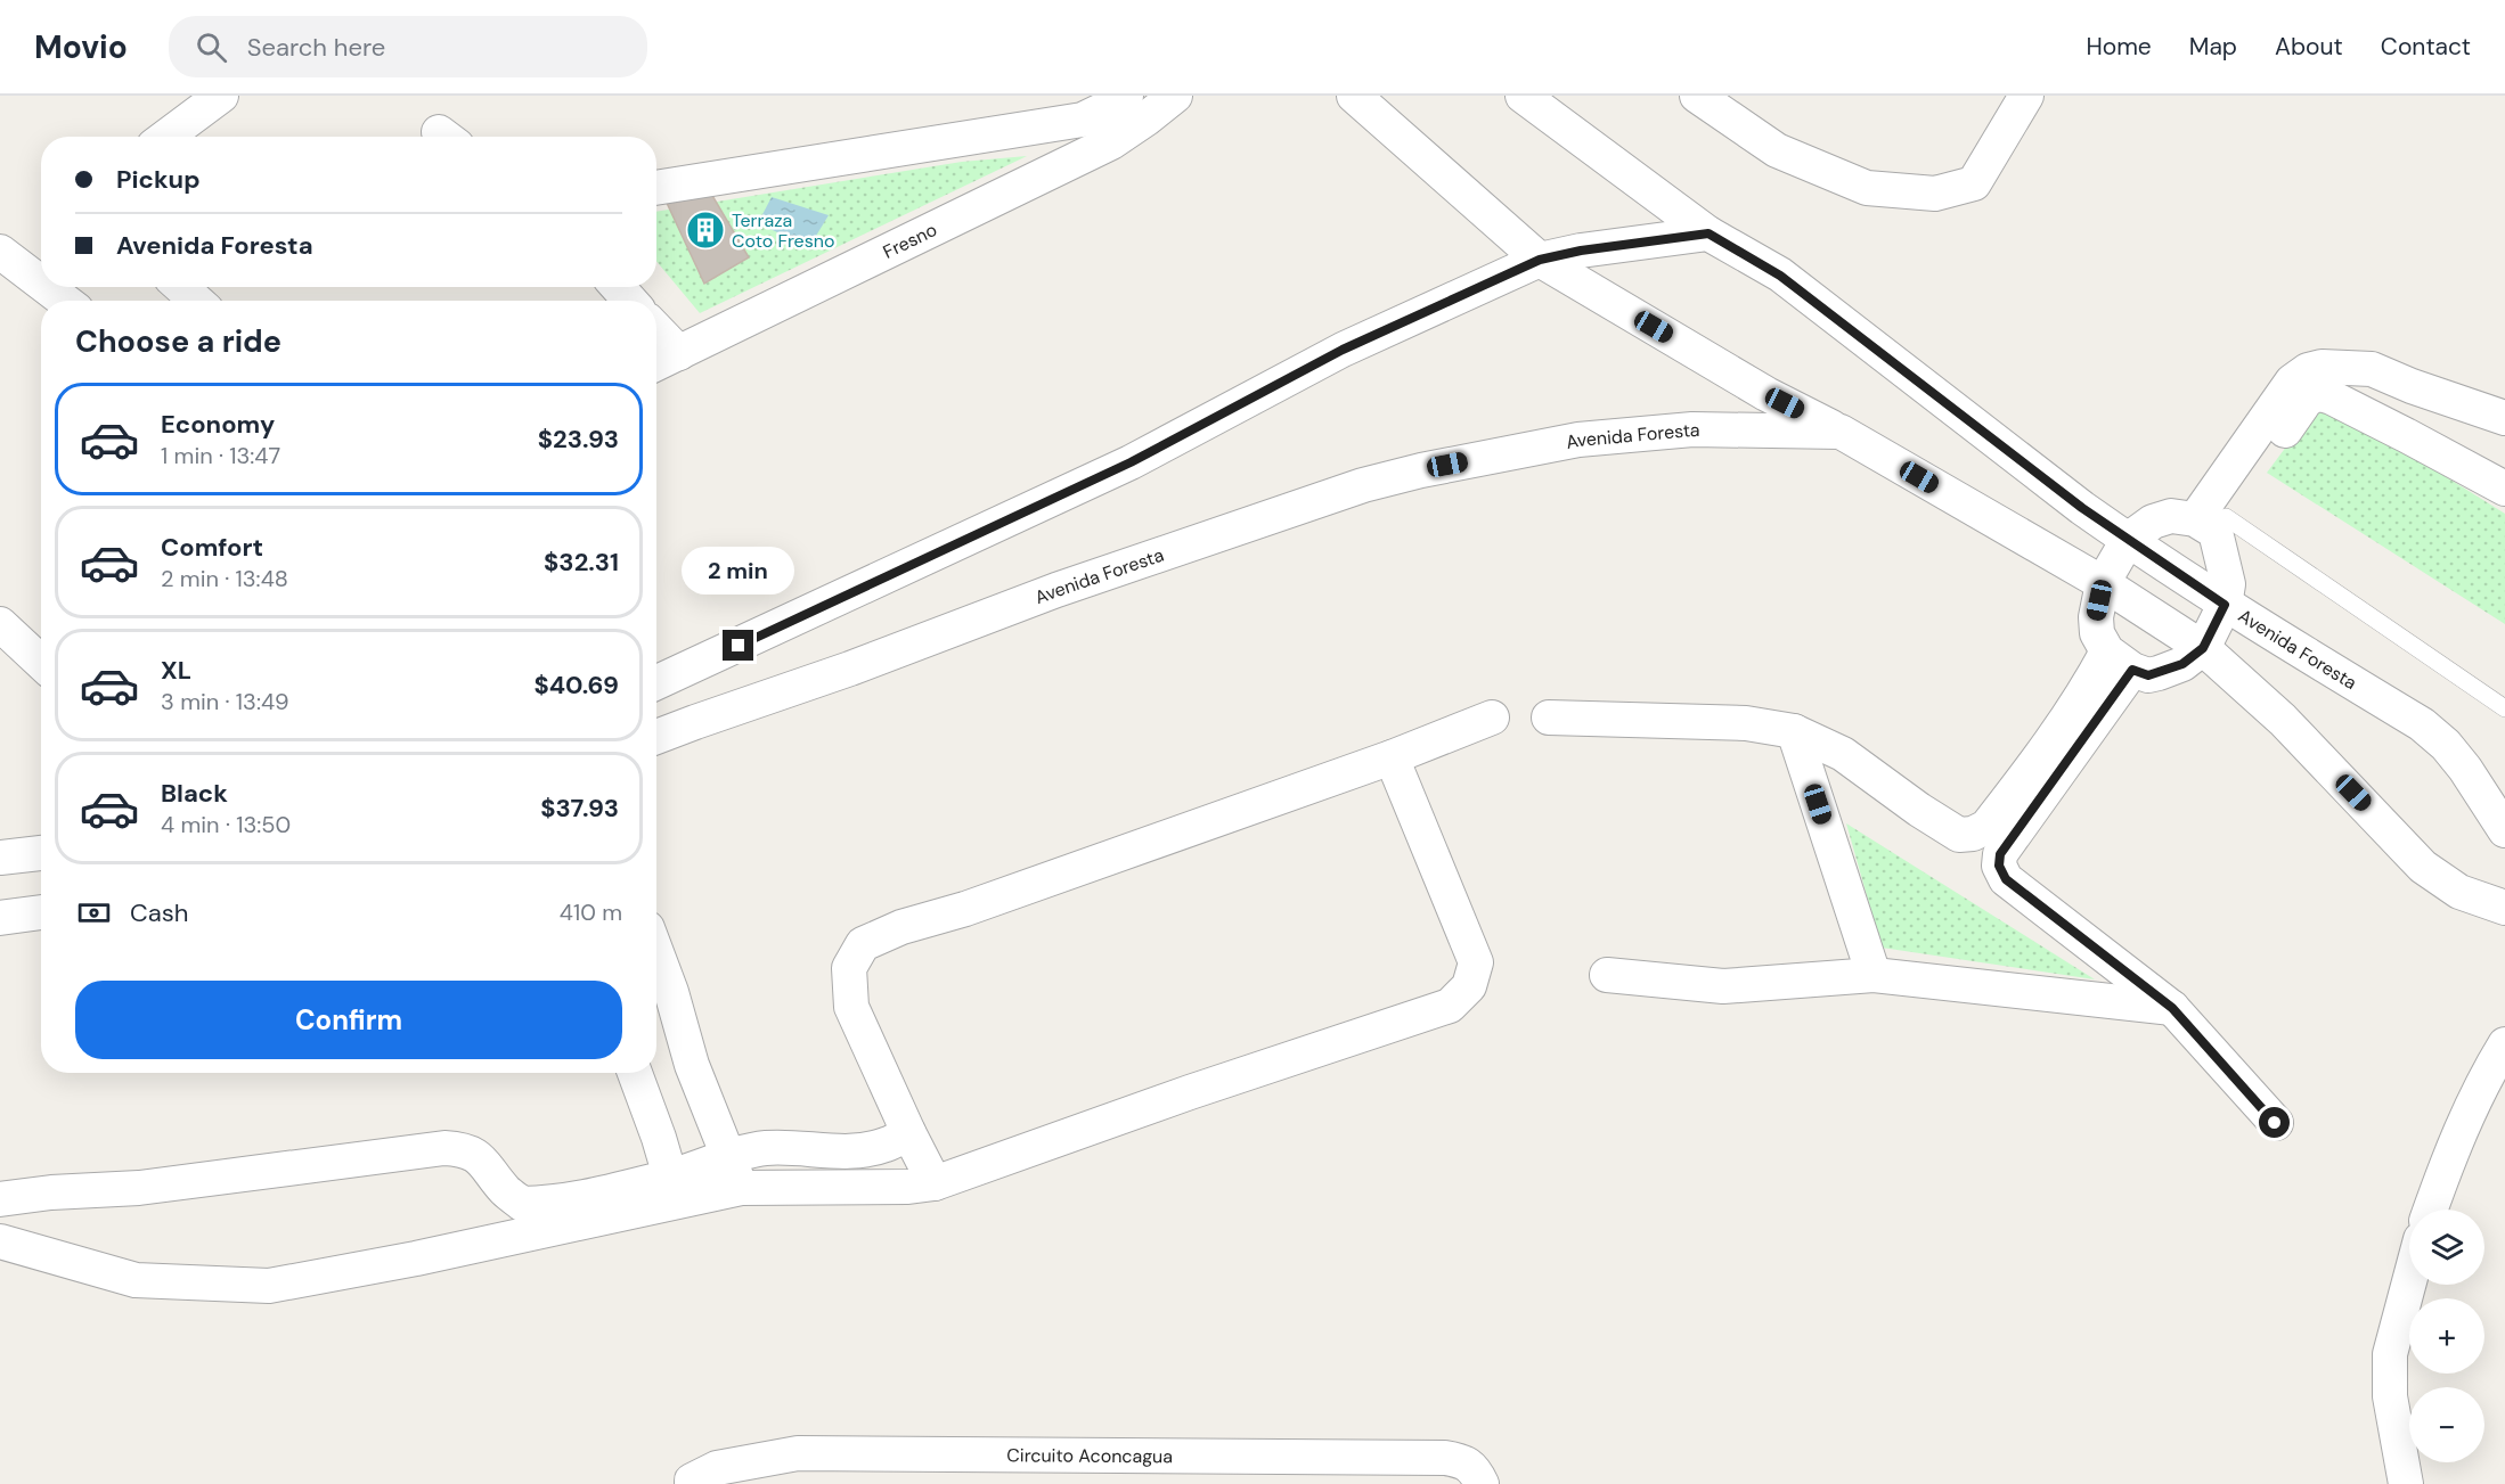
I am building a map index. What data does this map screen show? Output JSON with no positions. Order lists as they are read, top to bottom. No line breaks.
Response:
{"streets":{"street":["Fresno","Avenida Foresta","Circuito Aconcagua"]},"places":{"building":["Terraza Coto Fresno"]},"page":{"header":"Movio","search":"Search here","nav":["Home","Map","About","Contact"],"banner":["Pickup","Avenida Foresta"],"heading":"Choose a ride","list":[{"name":"Economy","note":"1 min · 13:47","value":"$23.93"},{"name":"Comfort","note":"2 min · 13:48","value":"$32.31"},{"name":"XL","note":"3 min · 13:49","value":"$40.69"},{"name":"Black","note":"4 min · 13:50","value":"$37.93"}],"bubble":"2 min","pay":["Cash","410 m"],"buttons":"Confirm","map_buttons":["+","−"]}}
